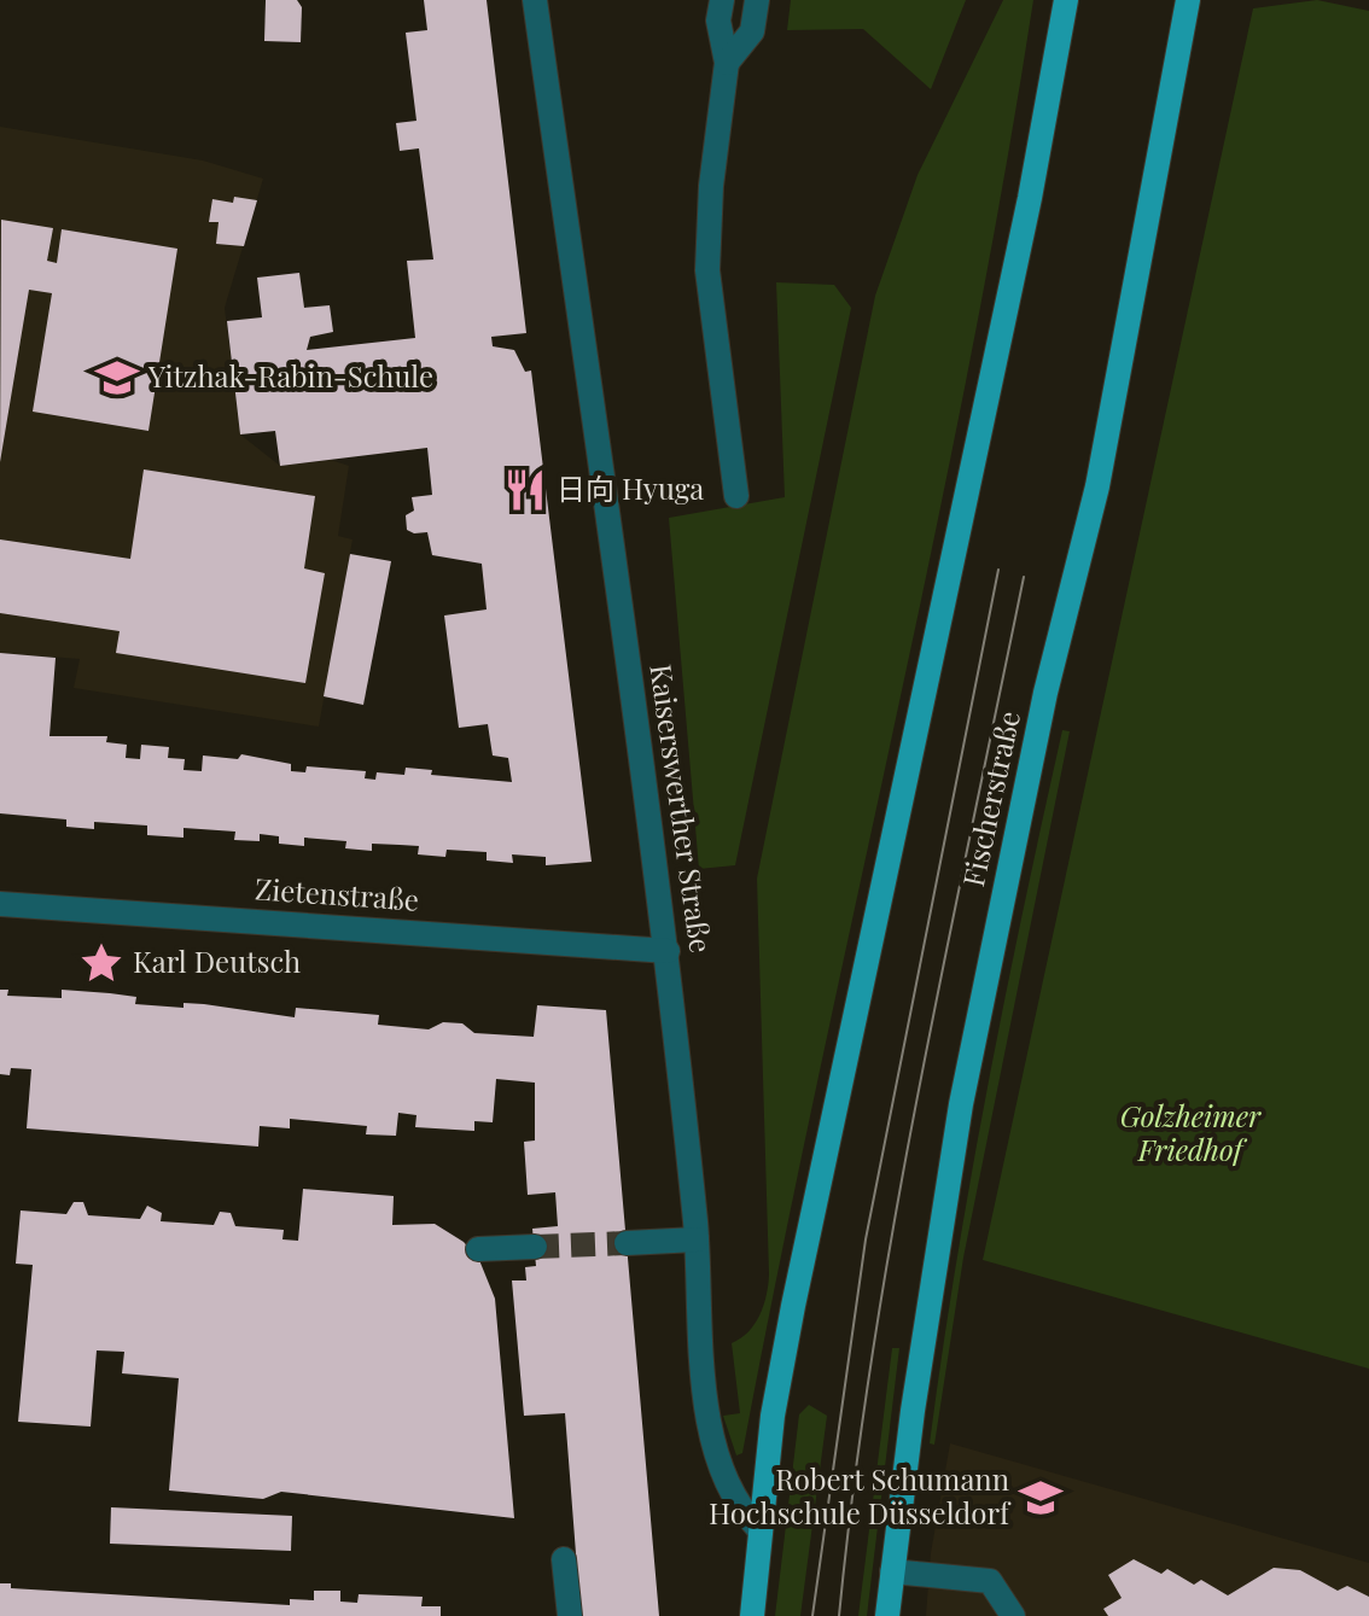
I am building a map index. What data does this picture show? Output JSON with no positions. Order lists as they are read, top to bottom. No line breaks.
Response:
{"streets":{"main road":["Fischerstraße"],"street":["Kaiserswerther Straße","Zietenstraße"]},"crossings":[["Kaiserswerther Straße","Zietenstraße"]],"parks":["Golzheimer Friedhof"],"places":{"school or university":["Yitzhak-Rabin-Schule","Robert Schumann Hochschule Düsseldorf"],"restaurant":["日向 Hyuga"],"place":["Karl Deutsch"]}}
